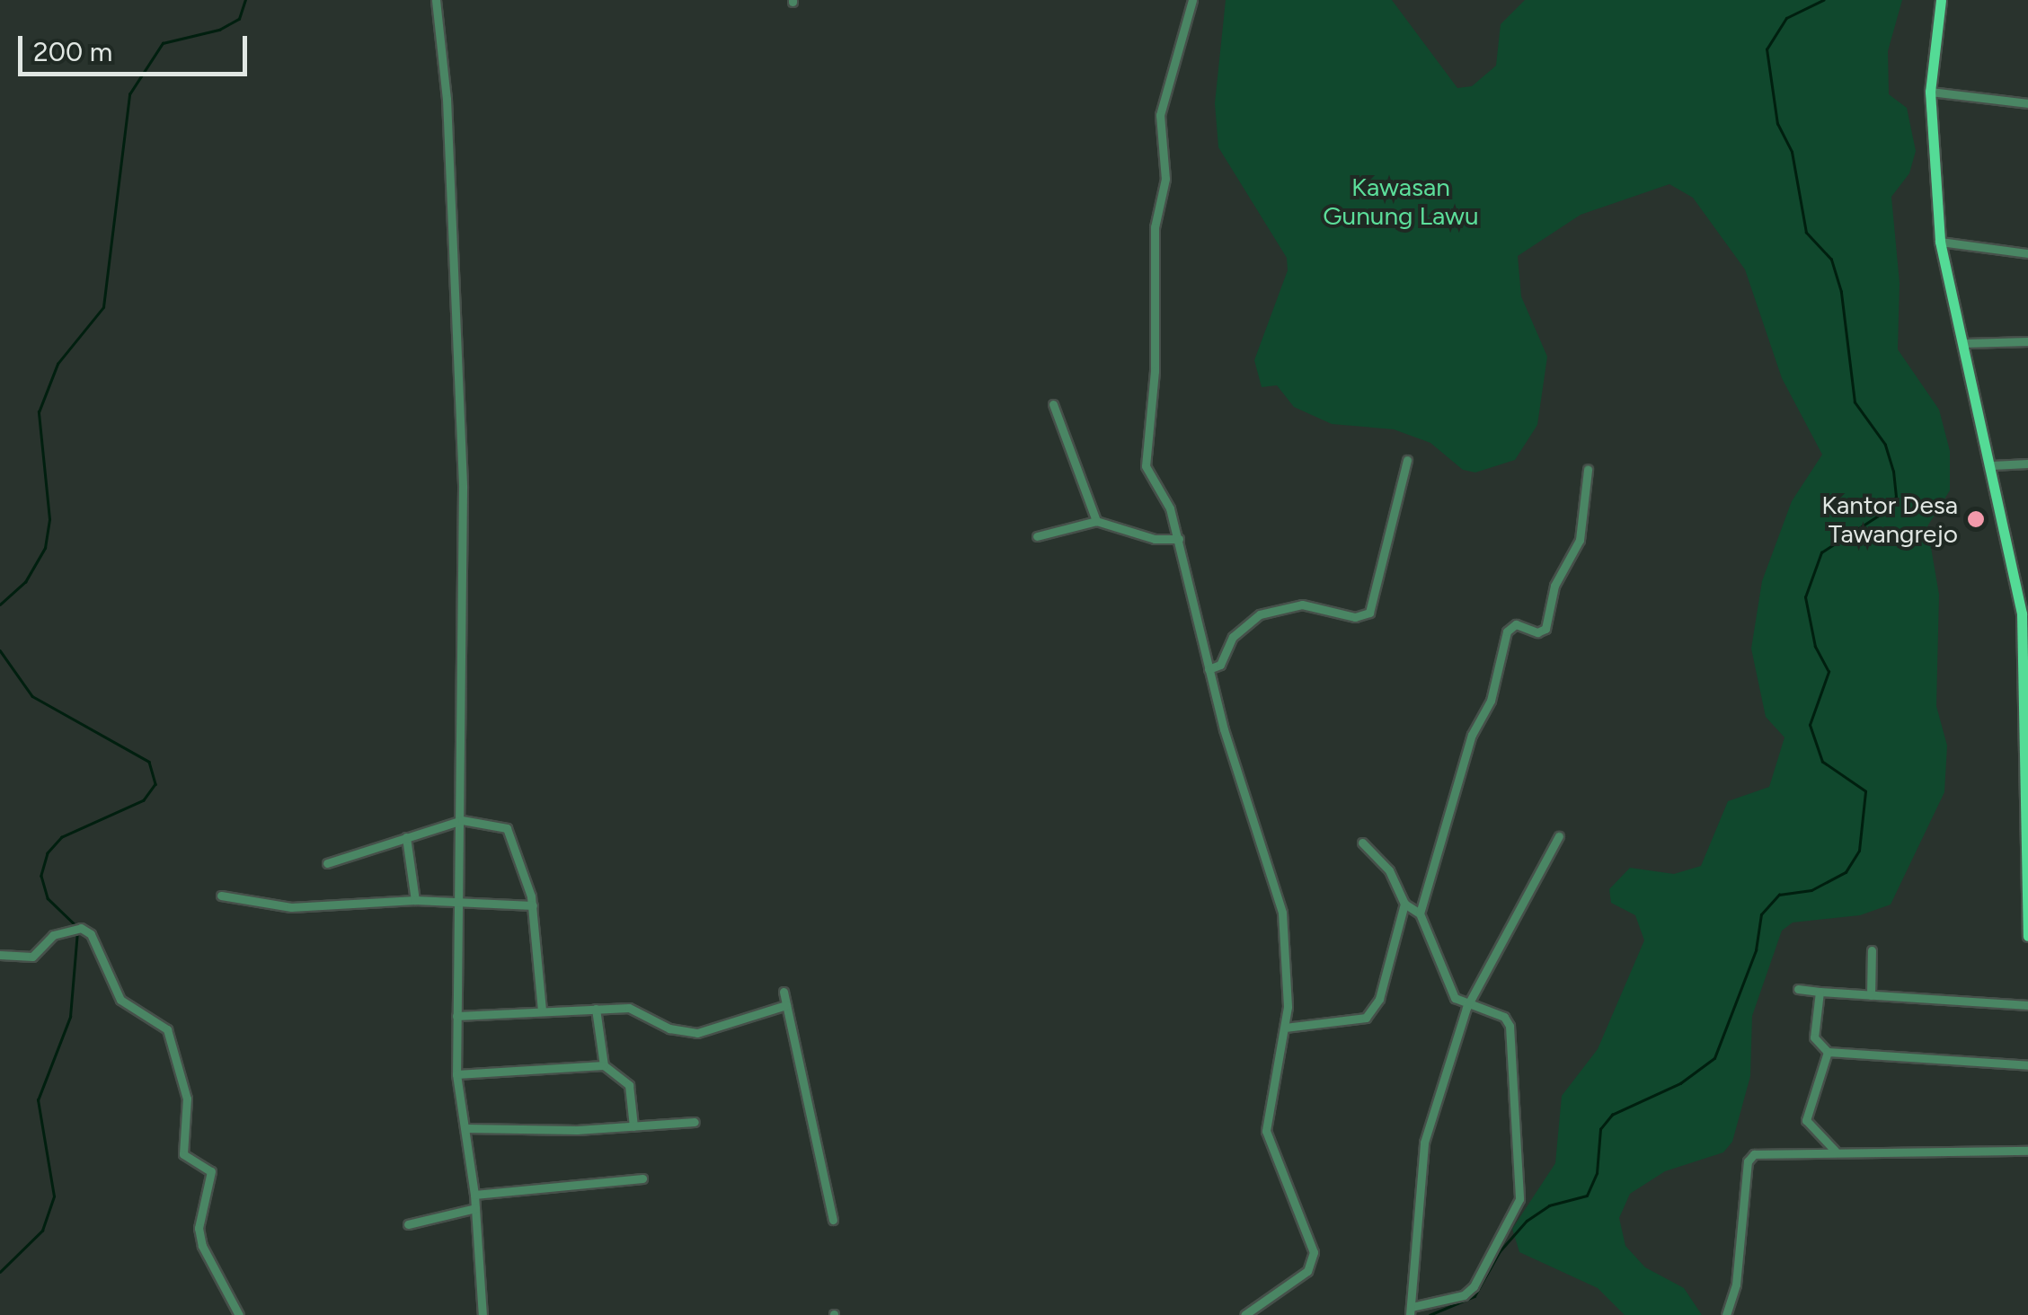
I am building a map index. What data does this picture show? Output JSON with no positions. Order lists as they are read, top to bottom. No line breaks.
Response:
{"parks":["Kawasan Gunung Lawu"],"places":["Kantor Desa Tawangrejo"],"scale_bar":"200 m"}
